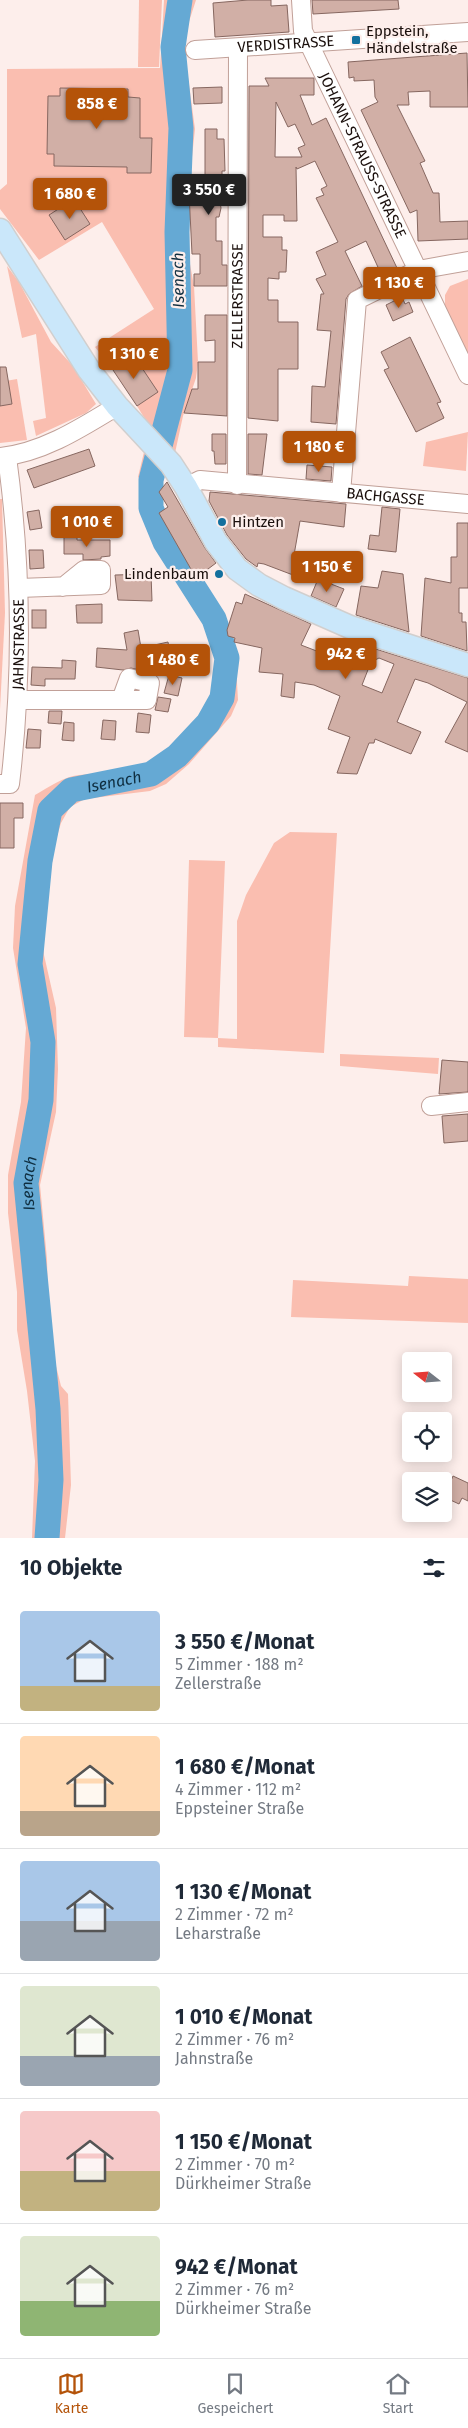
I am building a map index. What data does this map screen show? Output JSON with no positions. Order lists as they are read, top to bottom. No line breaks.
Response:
{"streets":{"street":["VERDISTRASSE","JOHANN-STRAUSS-STRASSE","ZELLERSTRASSE","BACHGASSE","JAHNSTRASSE"]},"crossings":[["VERDISTRASSE","JOHANN-STRAUSS-STRASSE"],["VERDISTRASSE","ZELLERSTRASSE"],["ZELLERSTRASSE","BACHGASSE"]],"water":["Isenach"],"places":{"transit":["Eppstein, Händelstraße"],"other":["Hintzen","Lindenbaum"]},"north":"left","page":{"price":["858 €","3 550 €","1 680 €","1 130 €","1 310 €","1 180 €","1 010 €","1 150 €","942 €","1 480 €"],"heading":"10 Objekte","list":[{"name":"3 550 €/Monat","note":"5 Zimmer · 188 m² · Zellerstraße"},{"name":"1 680 €/Monat","note":"4 Zimmer · 112 m² · Eppsteiner Straße"},{"name":"1 130 €/Monat","note":"2 Zimmer · 72 m² · Leharstraße"},{"name":"1 010 €/Monat","note":"2 Zimmer · 76 m² · Jahnstraße"},{"name":"1 150 €/Monat","note":"2 Zimmer · 70 m² · Dürkheimer Straße"},{"name":"942 €/Monat","note":"2 Zimmer · 76 m² · Dürkheimer Straße"}],"tabs":["Karte","Gespeichert","Start"]}}
